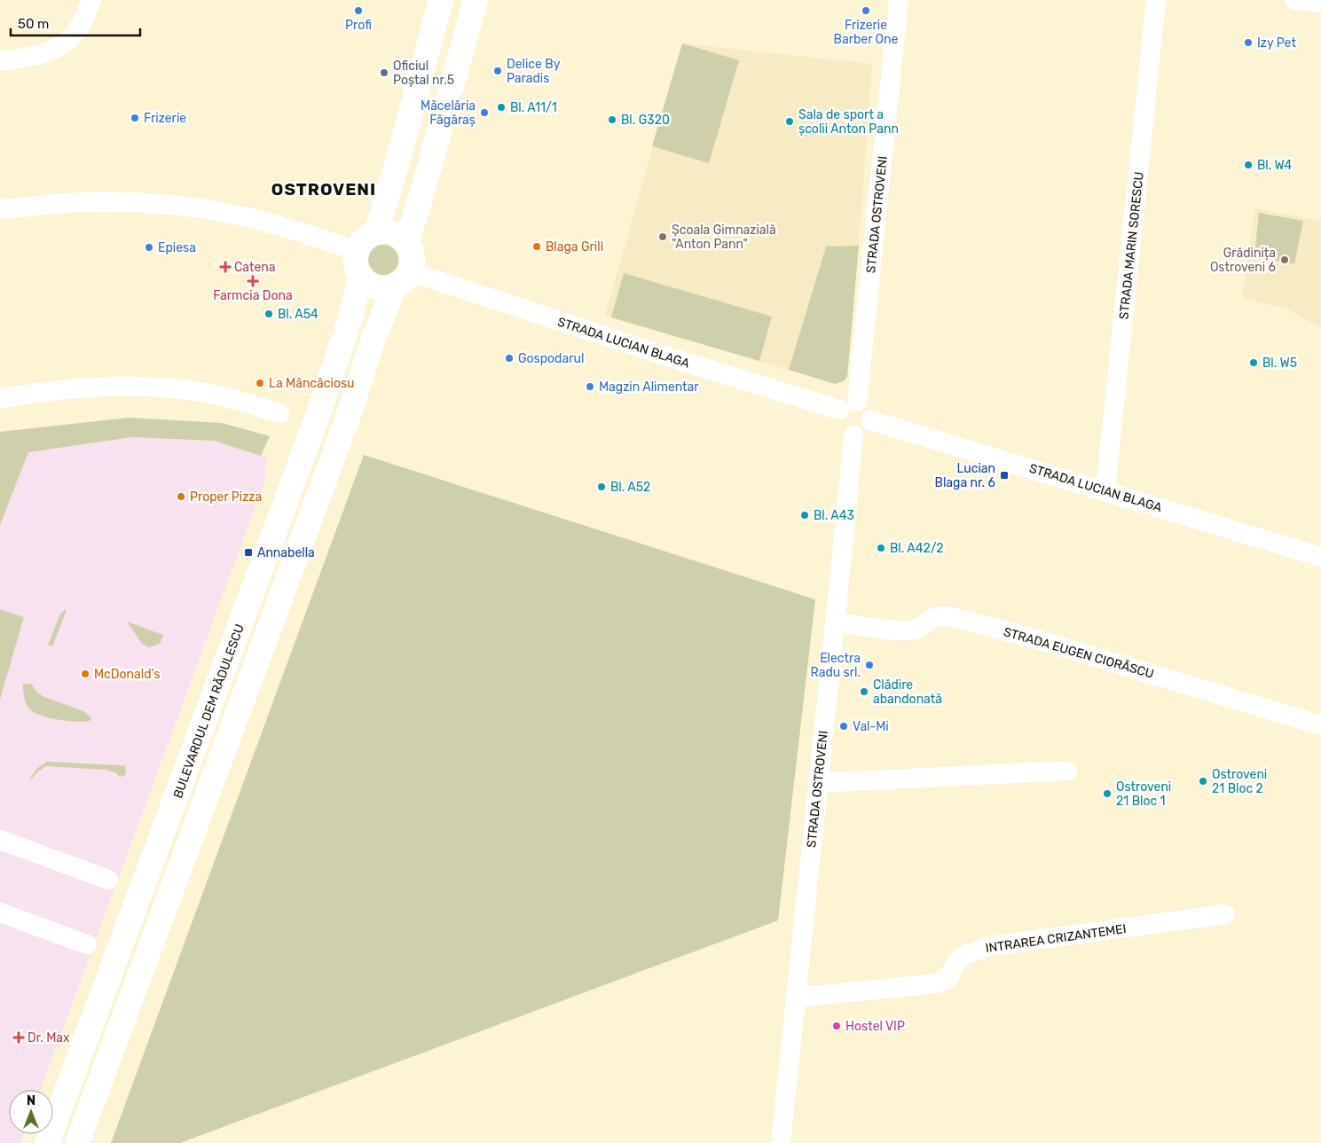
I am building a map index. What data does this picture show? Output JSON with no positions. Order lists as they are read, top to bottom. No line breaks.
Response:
{"streets":{"main road":["BULEVARDUL DEM RĂDULESCU"],"street":["STRADA OSTROVENI","STRADA MARIN SORESCU","STRADA LUCIAN BLAGA","STRADA EUGEN CIORĂSCU","INTRAREA CRIZANTEMEI"]},"crossings":[["STRADA OSTROVENI","STRADA LUCIAN BLAGA"],["STRADA OSTROVENI","STRADA EUGEN CIORĂSCU"],["STRADA OSTROVENI","INTRAREA CRIZANTEMEI"],["STRADA MARIN SORESCU","STRADA LUCIAN BLAGA"],["STRADA LUCIAN BLAGA","BULEVARDUL DEM RĂDULESCU"]],"districts":["OSTROVENI"],"places":{"other":["Profi","Frizerie Barber One","Izy Pet","Delice By Paradis","Oficiul Poștal nr.5","Bl. A11/1","Măcelăria Făgăraș","Frizerie","Bl. G320","Sala de sport a școlii Anton Pann","Bl. W4","Școala Gimnazială \"Anton Pann\"","Blaga Grill","Epiesa","Grădinița Ostroveni 6","Bl. A54","Gospodarul","Bl. W5","La Mâncăciosu","Magzin Alimentar","Bl. A52","Proper Pizza","Bl. A43","Bl. A42/2","Electra Radu srl.","McDonald's","Clădire abandonată","Val-Mi","Ostroveni 21 Bloc 2","Ostroveni 21 Bloc 1","Hostel VIP"],"health":["Catena","Farmcia Dona","Dr. Max"],"transit":["Lucian Blaga nr. 6","Annabella"]},"scale_bar":"50 m","north":"top"}
